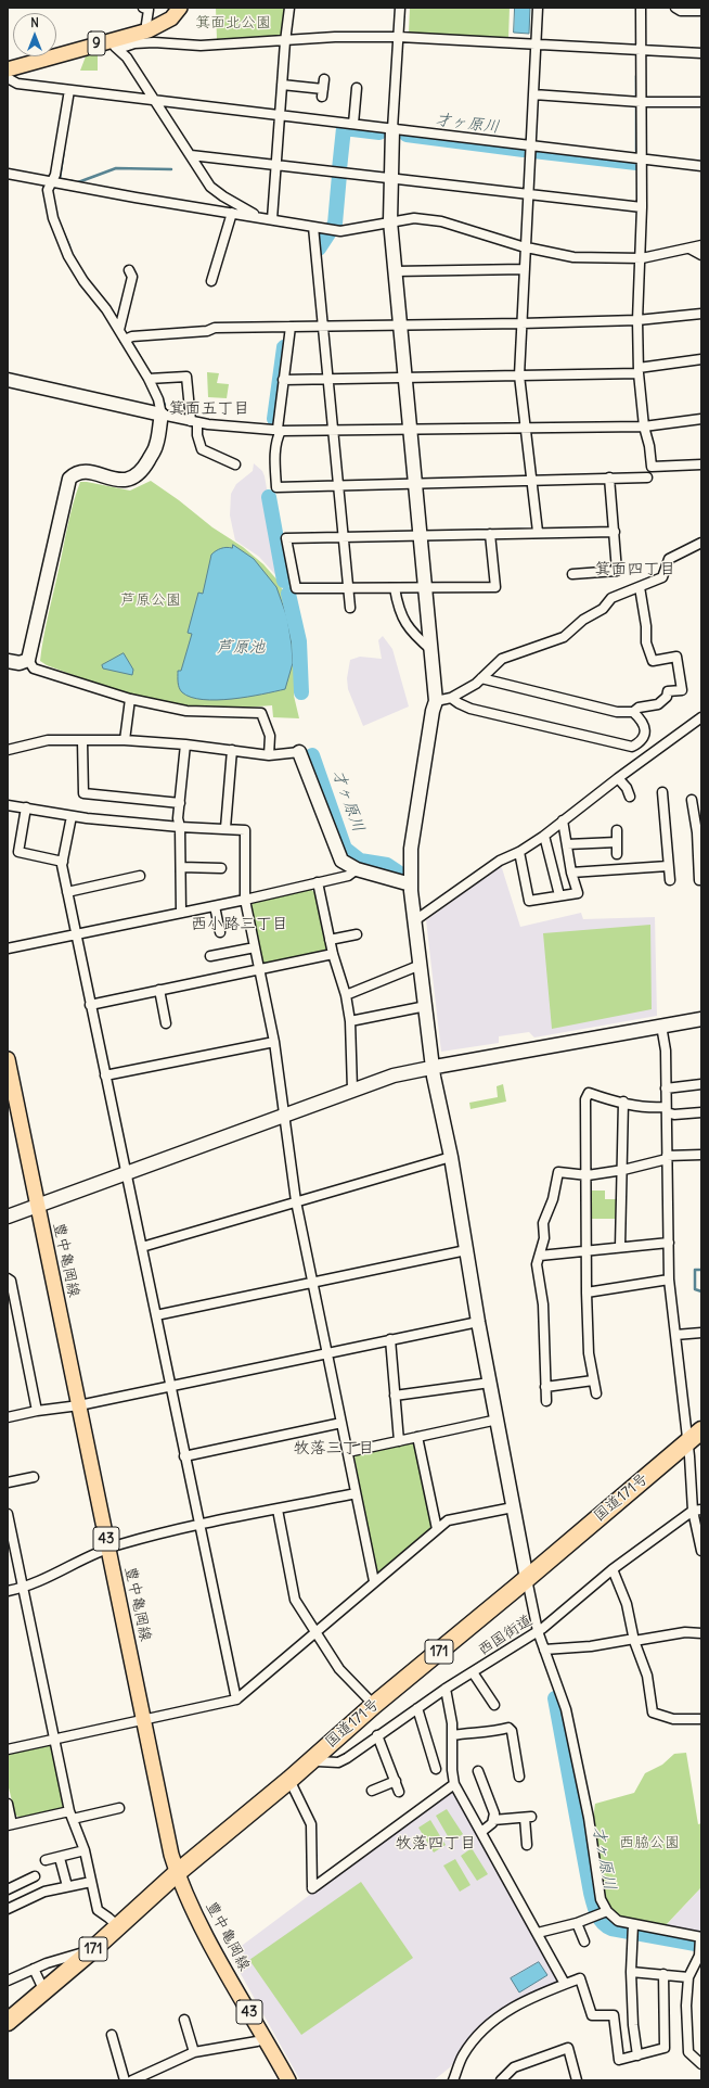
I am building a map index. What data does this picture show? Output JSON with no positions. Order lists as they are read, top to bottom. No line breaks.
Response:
{"streets":{"highway":["国道171号","171"],"main road":["9","豊中亀岡線","43"],"street":["西国街道"]},"crossings":[["豊中亀岡線","国道171号"],["国道171号","西国街道"]],"districts":["箕面五丁目","箕面四丁目","西小路三丁目","牧落三丁目","牧落四丁目"],"water":["才ヶ原川","芦原池"],"parks":["箕面北公園","芦原公園","西脇公園"],"north":"top"}
